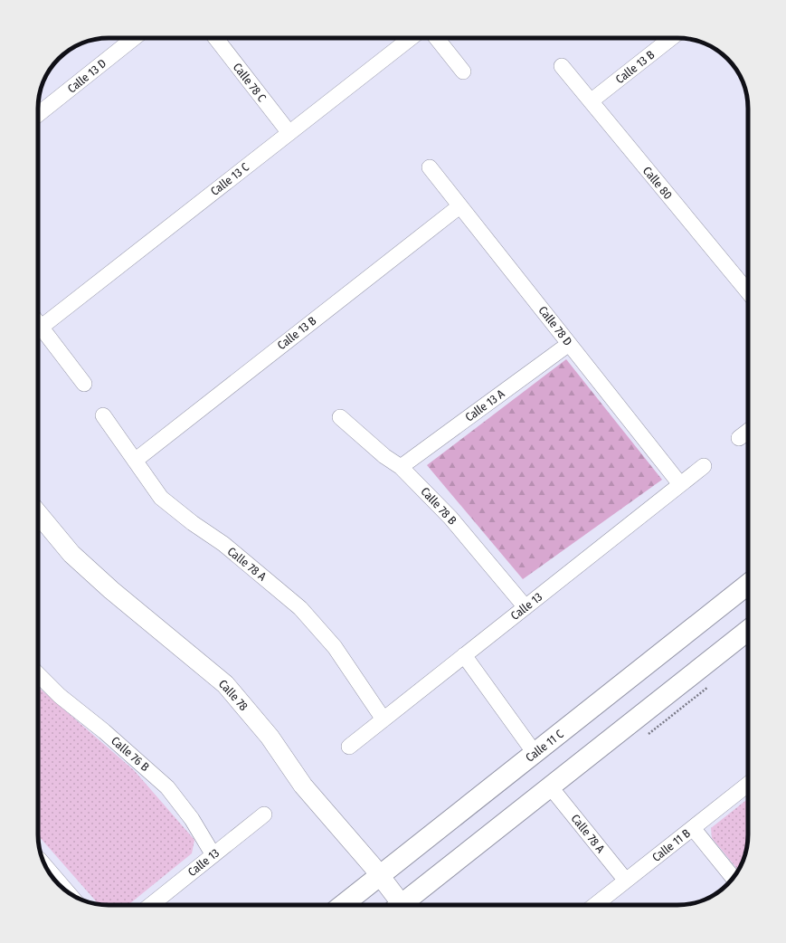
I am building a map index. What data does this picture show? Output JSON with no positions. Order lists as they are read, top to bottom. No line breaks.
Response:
{"streets":{"main road":["Calle 11 C"],"street":["Calle 13 B","Calle 13 D","Calle 78 C","Calle 13 C","Calle 80","Calle 78 D","Calle 13 A","Calle 78 B","Calle 78 A","Calle 13","Calle 78","Calle 76 B","Calle 11 B"]},"crossings":[["Calle 13 B","Calle 80"],["Calle 13 B","Calle 78 D"],["Calle 13 B","Calle 78 A"],["Calle 78 C","Calle 13 C"],["Calle 78 D","Calle 13 A"],["Calle 78 D","Calle 13"],["Calle 13 A","Calle 78 B"],["Calle 78 B","Calle 13"],["Calle 78 A","Calle 13"],["Calle 78 A","Calle 11 B"],["Calle 13","Calle 76 B"],["Calle 78","Calle 11 C"]]}
